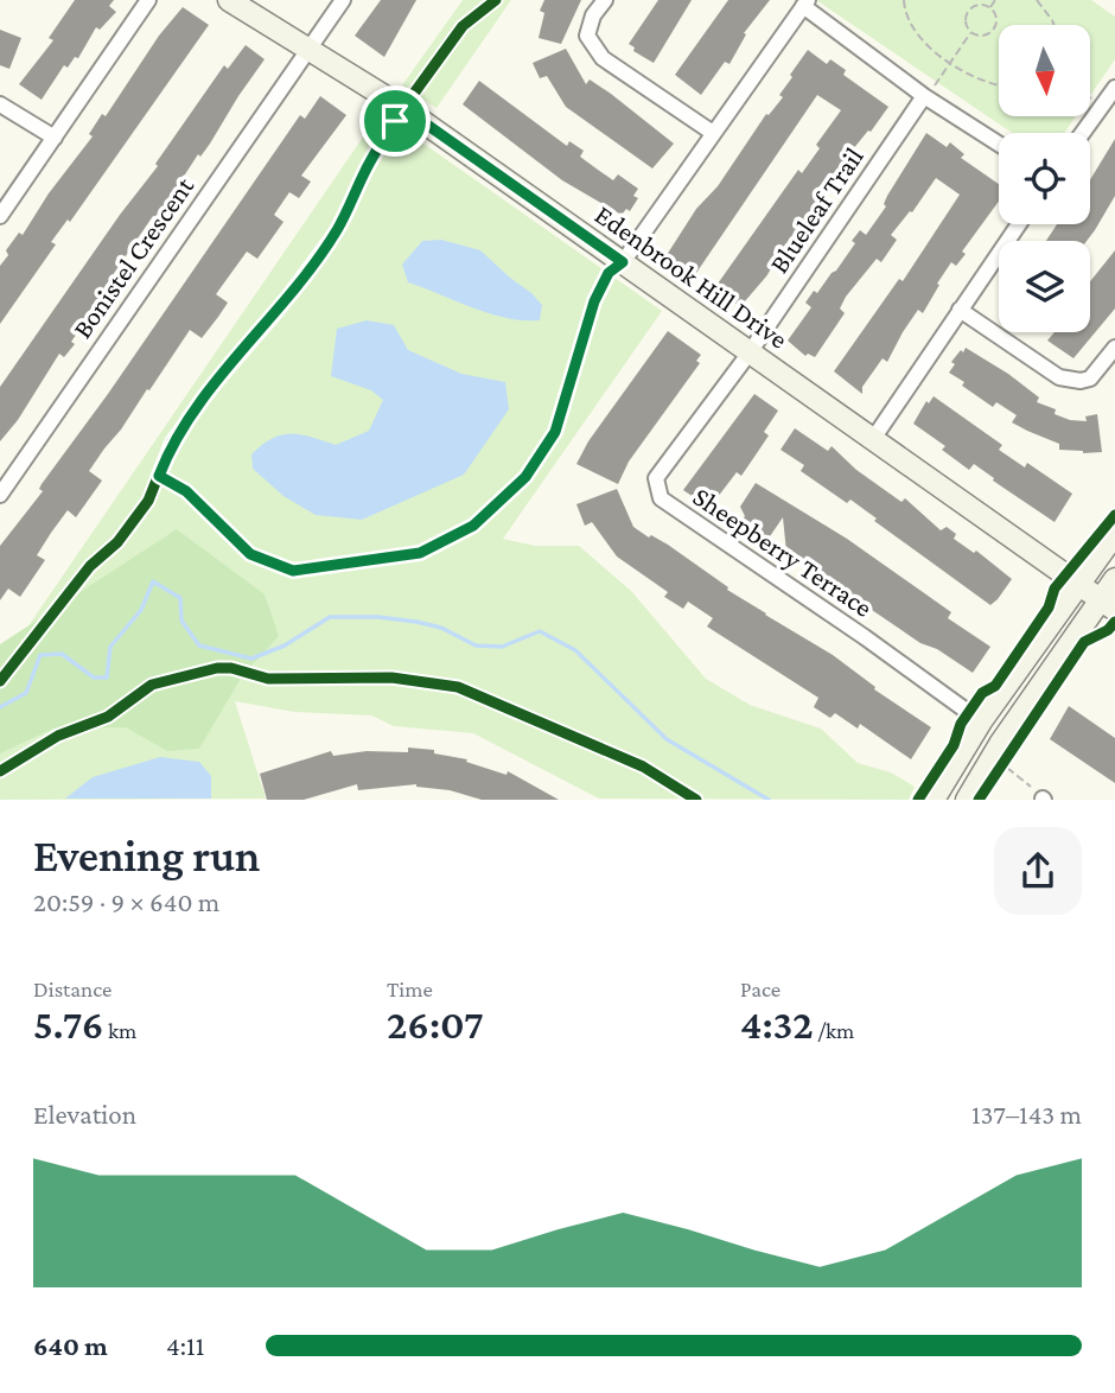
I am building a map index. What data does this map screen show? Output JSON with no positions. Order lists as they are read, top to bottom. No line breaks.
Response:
{"streets":{"street":["Blueleaf Trail","Bonistel Crescent","Edenbrook Hill Drive","Sheepberry Terrace"]},"crossings":[["Blueleaf Trail","Edenbrook Hill Drive"],["Blueleaf Trail","Sheepberry Terrace"],["Bonistel Crescent","Edenbrook Hill Drive"],["Edenbrook Hill Drive","Sheepberry Terrace"]],"north":"bottom","page":{"heading":["Evening run","20:59 · 9 × 640 m"],"stats":[["Distance","5.76 km"],["Time","26:07"],["Pace","4:32 /km"]],"chart":["Elevation","137–143 m"],"list":[{"name":"640 m","note":"4:11"}]}}
